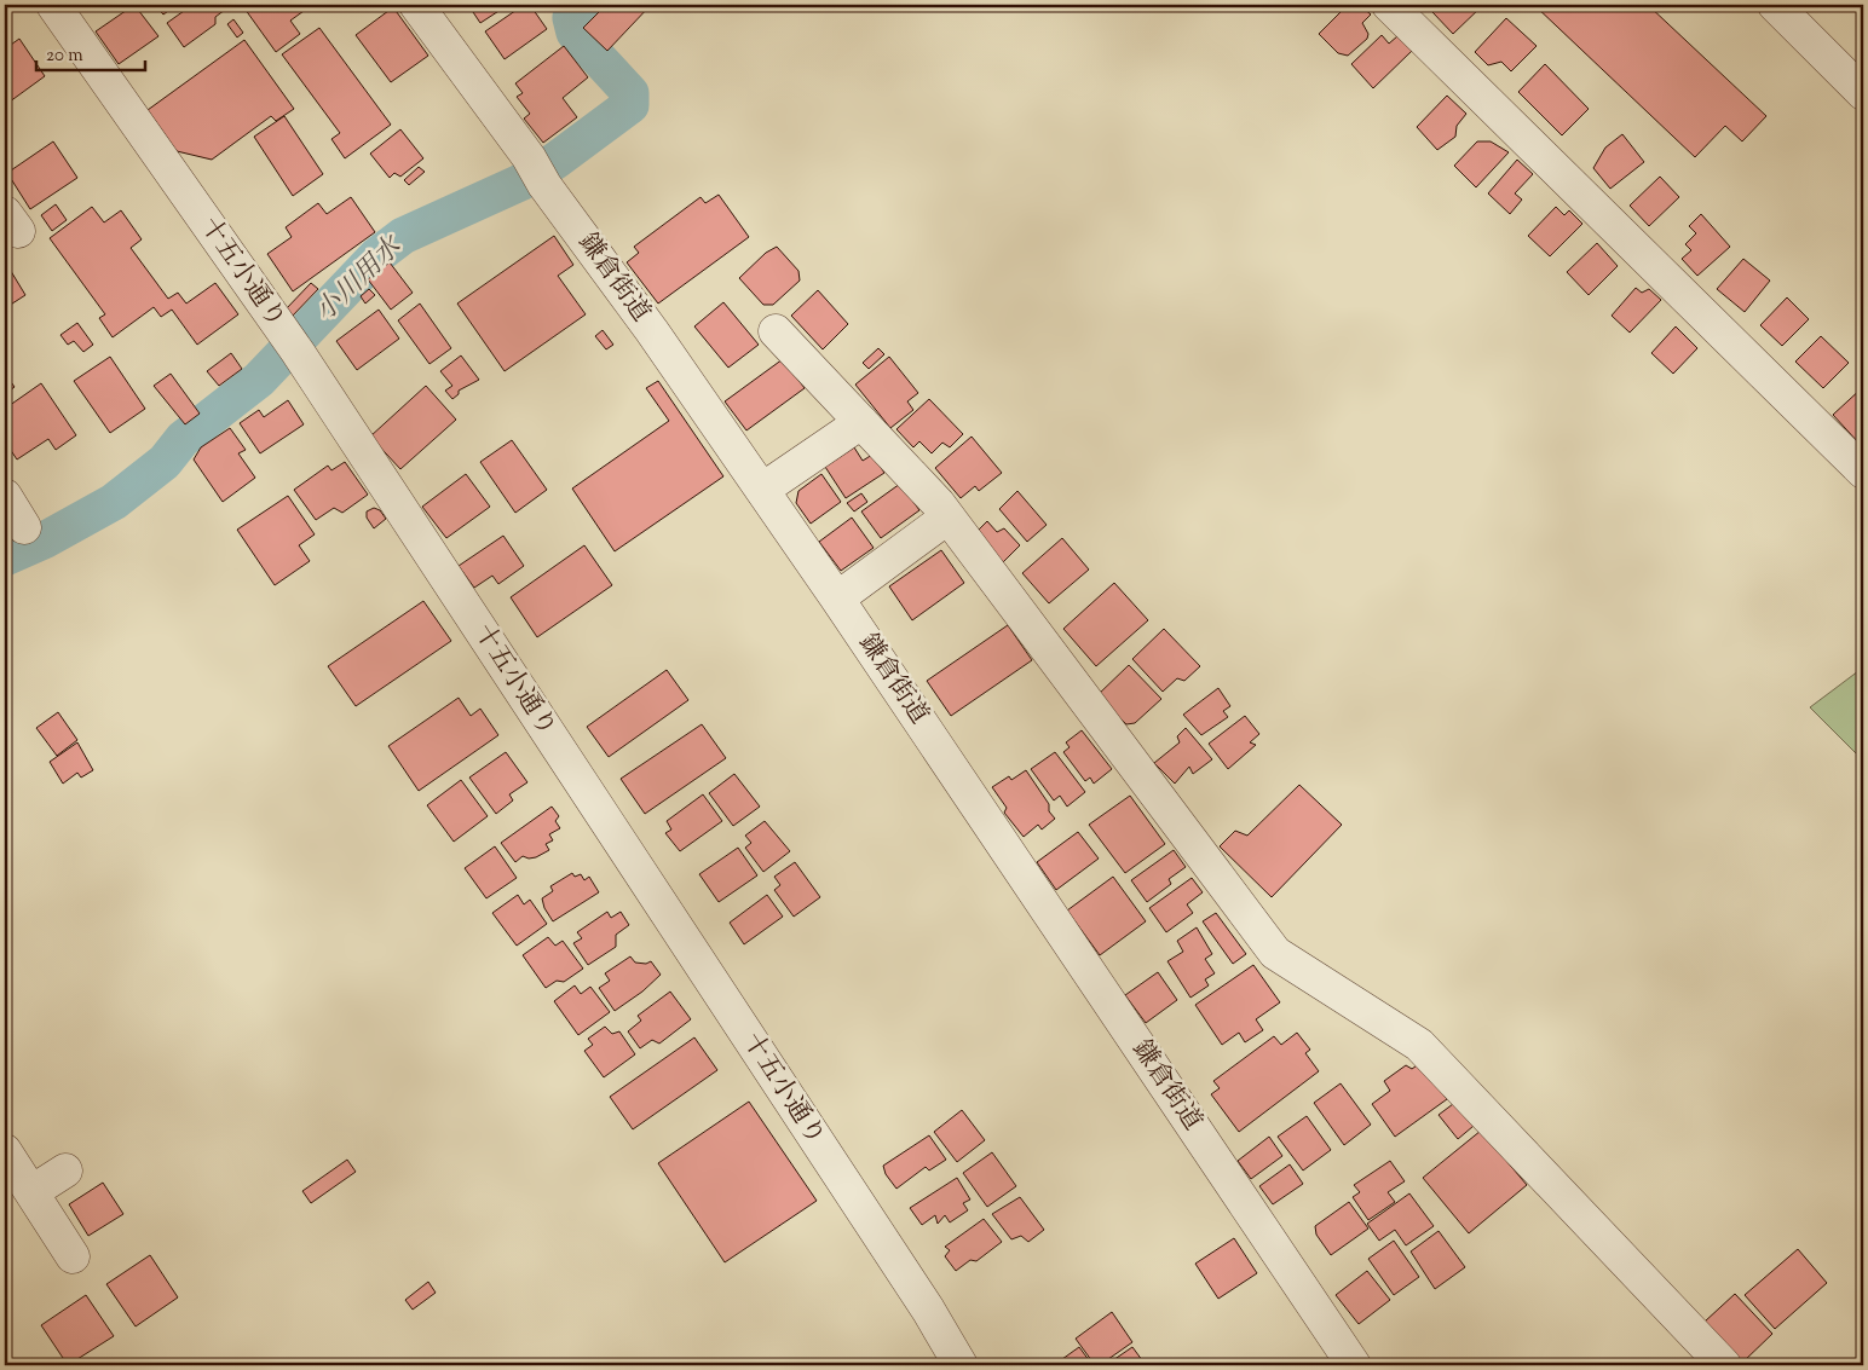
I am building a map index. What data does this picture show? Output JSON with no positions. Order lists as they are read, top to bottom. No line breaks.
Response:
{"streets":{"street":["十五小通り","鎌倉街道"]},"water":["小川用水"],"scale_bar":"20 m"}
